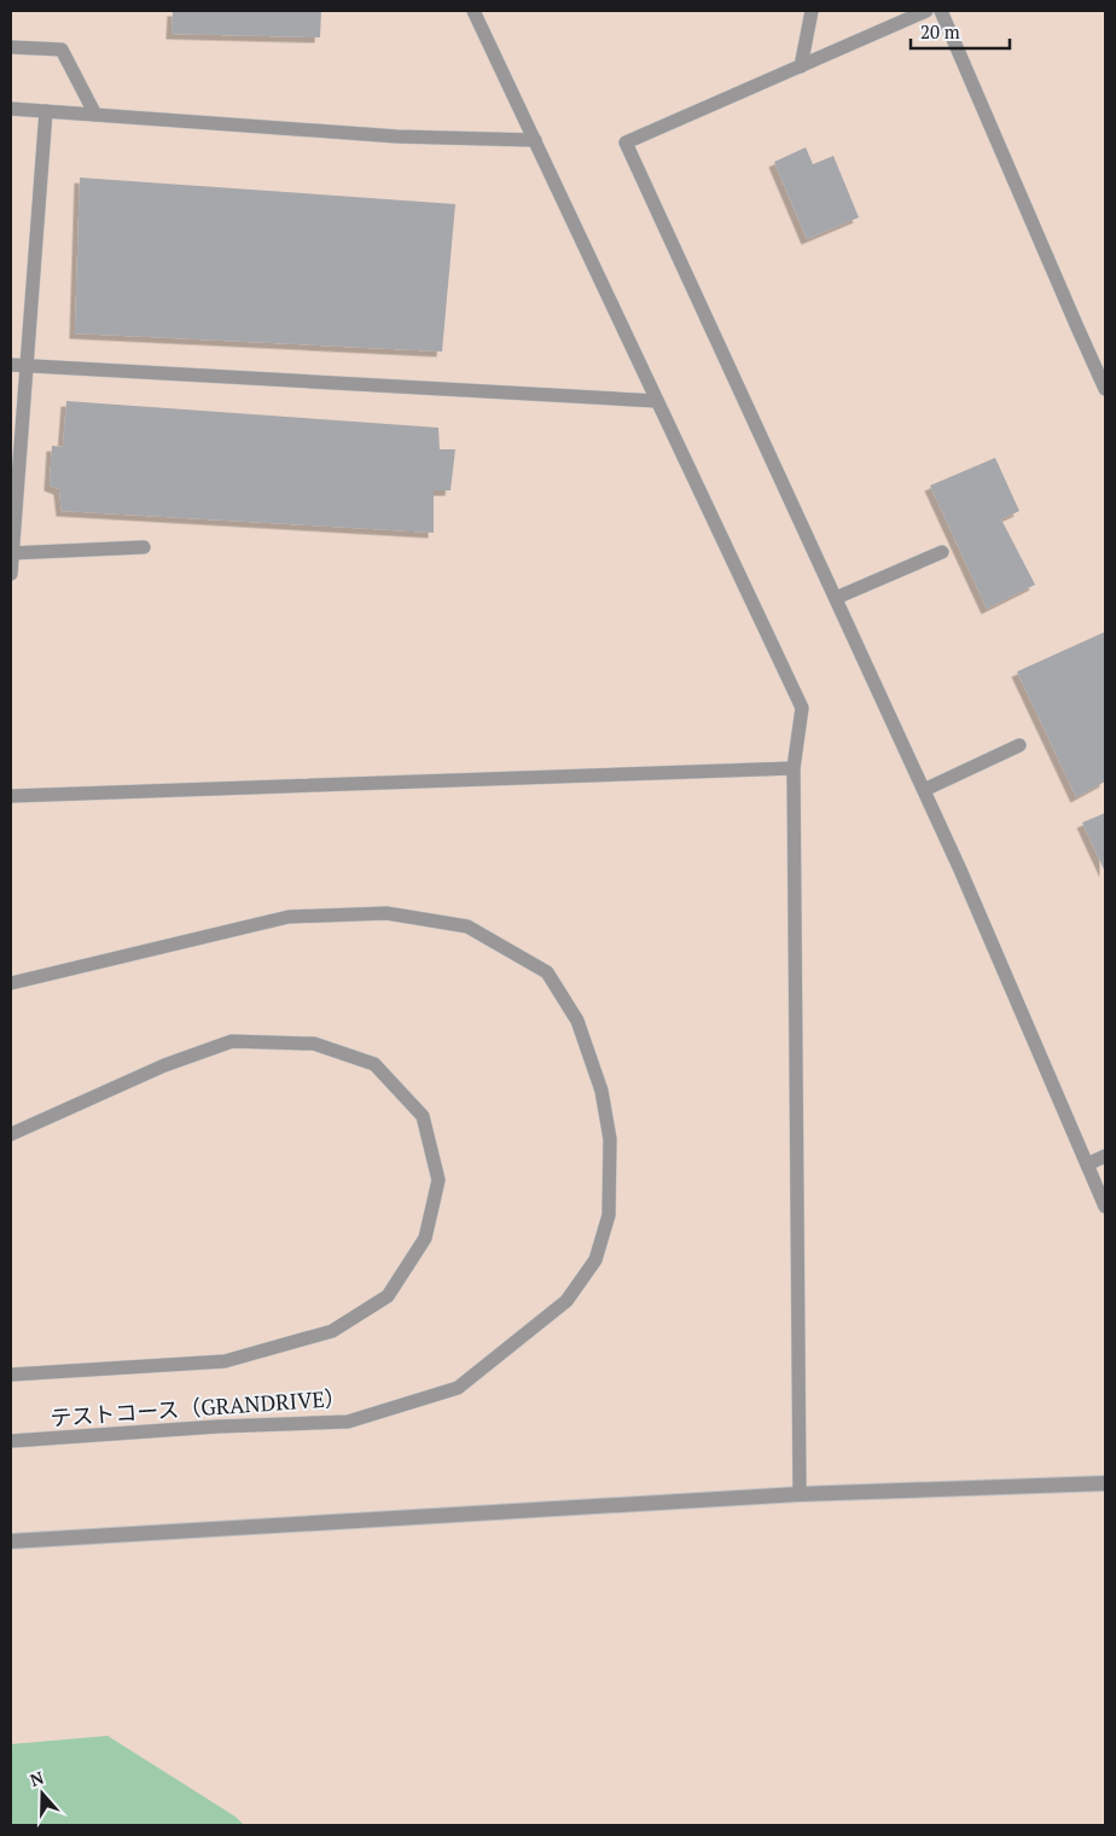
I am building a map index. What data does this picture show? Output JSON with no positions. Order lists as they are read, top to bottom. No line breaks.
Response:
{"streets":{"lane":["テストコース（GRANDRIVE）"]},"scale_bar":"20 m","north":"top"}
